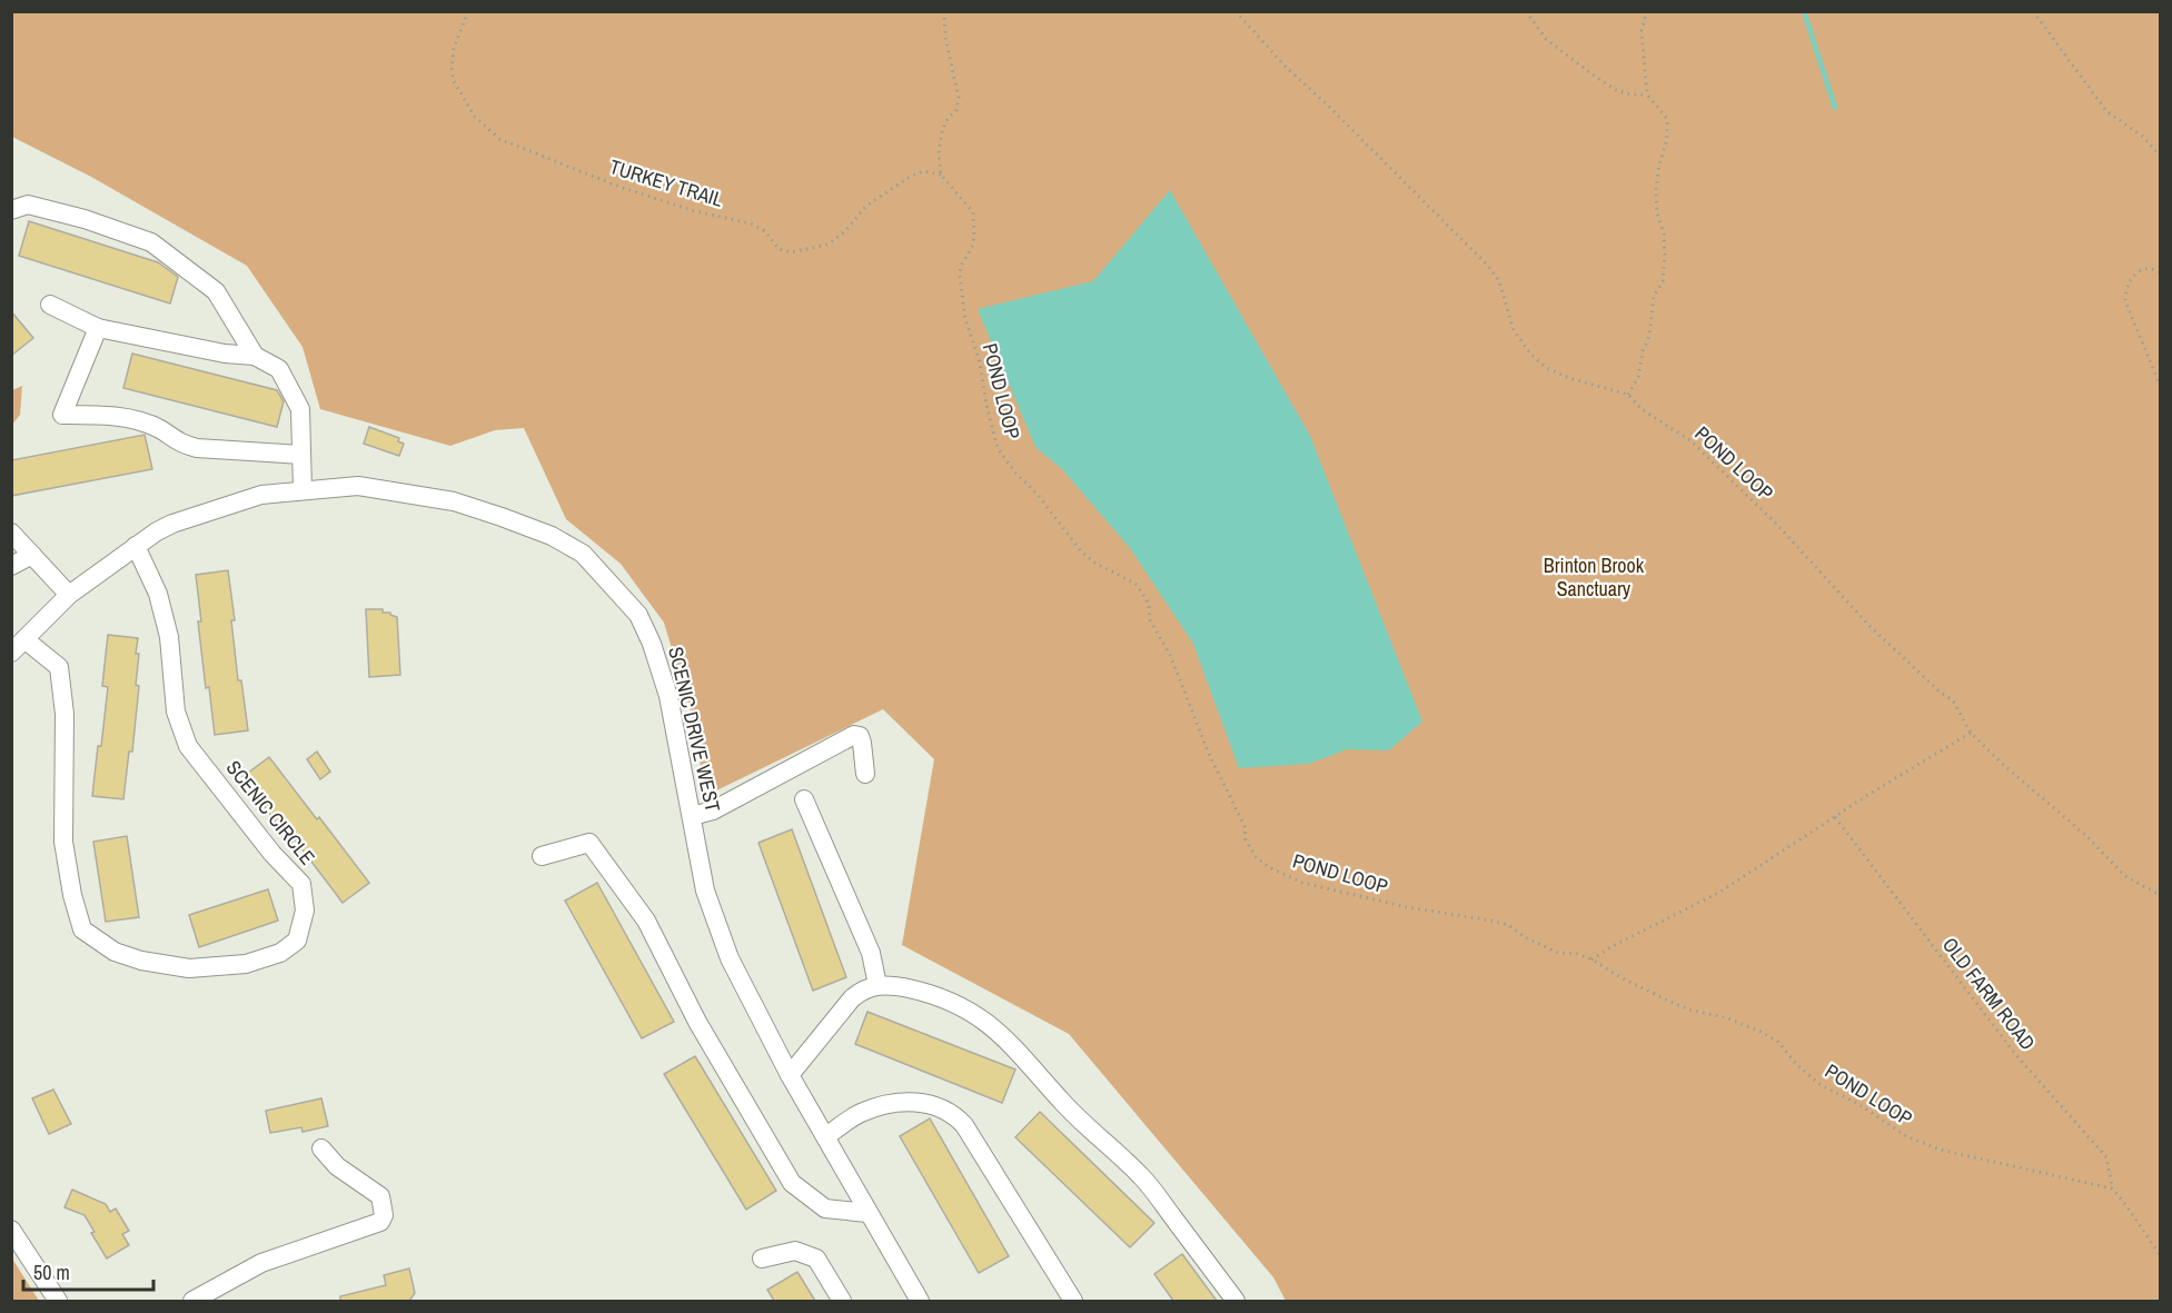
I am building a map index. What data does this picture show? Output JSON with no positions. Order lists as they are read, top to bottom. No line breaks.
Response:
{"streets":{"street":["SCENIC DRIVE WEST","SCENIC CIRCLE"],"path":["TURKEY TRAIL","POND LOOP","OLD FARM ROAD"]},"crossings":[["TURKEY TRAIL","POND LOOP"],["POND LOOP","OLD FARM ROAD"],["SCENIC DRIVE WEST","SCENIC CIRCLE"]],"parks":["Brinton Brook Sanctuary"],"scale_bar":"50 m"}
